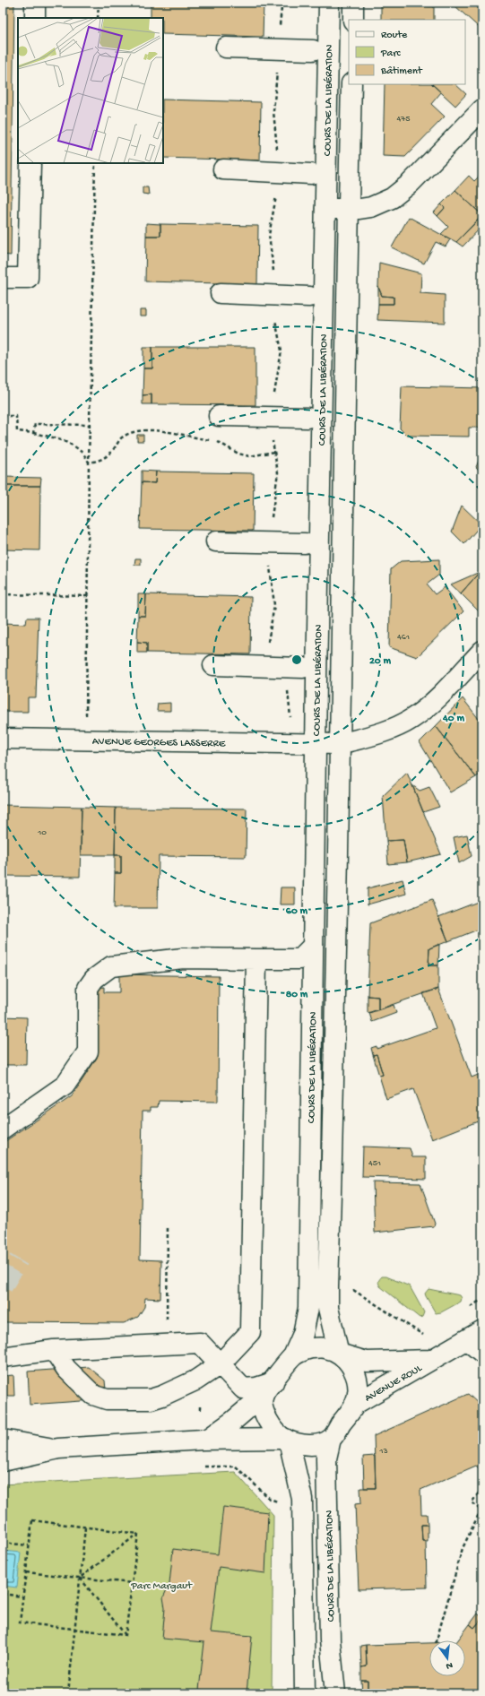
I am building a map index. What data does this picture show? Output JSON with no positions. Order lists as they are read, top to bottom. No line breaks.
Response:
{"streets":{"main road":["COURS DE LA LIBÉRATION","AVENUE GEORGES LASSERRE","AVENUE ROUL"]},"crossings":[["COURS DE LA LIBÉRATION","AVENUE GEORGES LASSERRE"],["COURS DE LA LIBÉRATION","AVENUE ROUL"]],"parks":["Parc Margaut"],"house_numbers":["475","461","10","451","13"],"legend":["Route","Parc","Bâtiment"],"north":"bottom","rings":["20 m","40 m","60 m","80 m"]}
